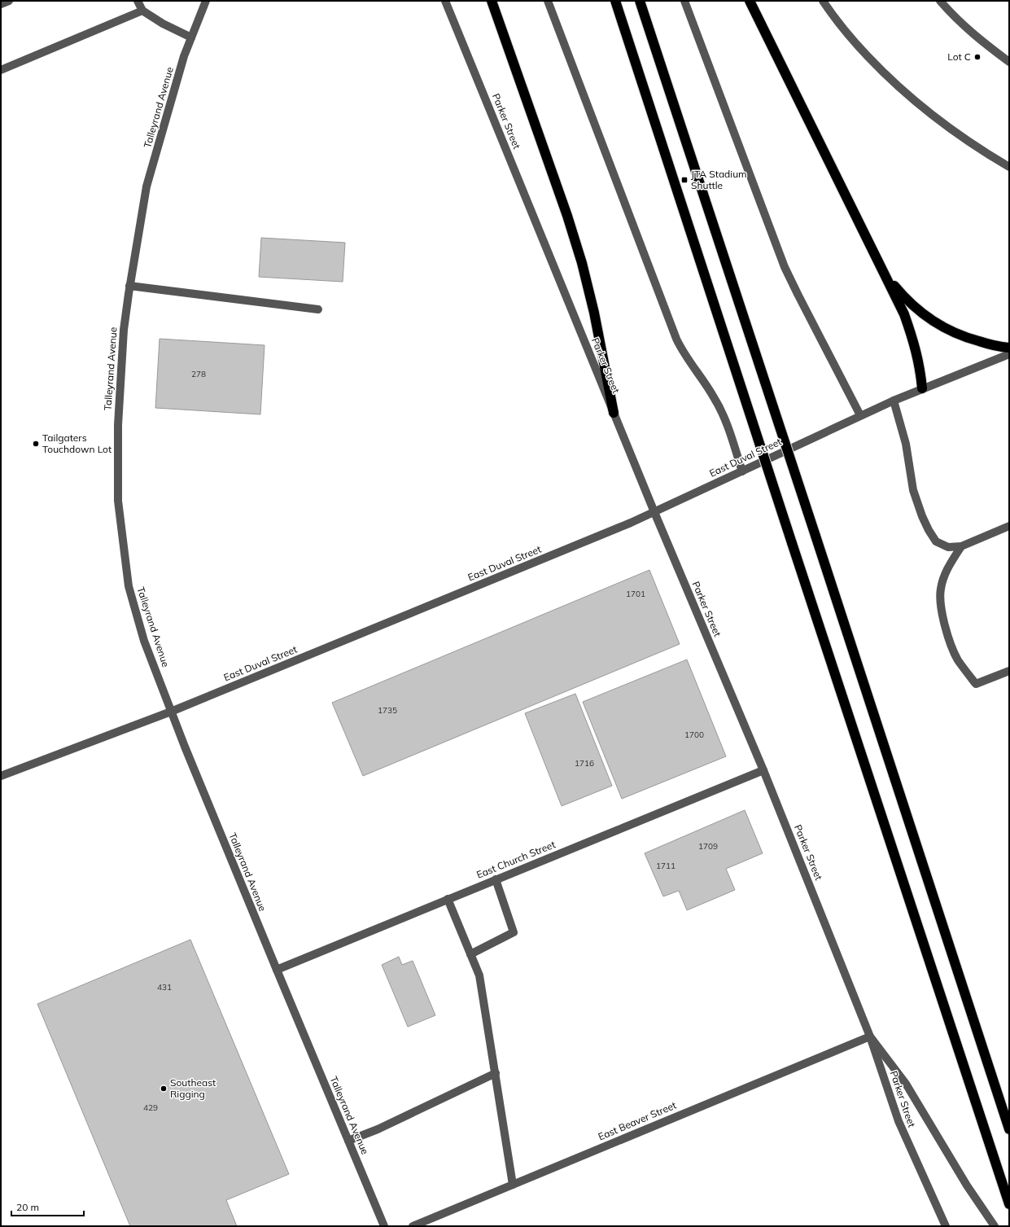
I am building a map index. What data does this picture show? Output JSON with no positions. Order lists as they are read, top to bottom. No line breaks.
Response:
{"streets":{"street":["Talleyrand Avenue","Parker Street","East Duval Street","East Church Street","East Beaver Street"]},"crossings":[["Talleyrand Avenue","East Duval Street"],["Talleyrand Avenue","East Church Street"],["Parker Street","East Duval Street"],["Parker Street","East Church Street"],["Parker Street","East Beaver Street"]],"places":{"other":["Lot C","Tailgaters Touchdown Lot","Southeast Rigging"],"transit":["JTA Stadium Shuttle"]},"house_numbers":["278","1701","1735","1700","1716","1709","1711","431","429"],"scale_bar":"20 m"}
